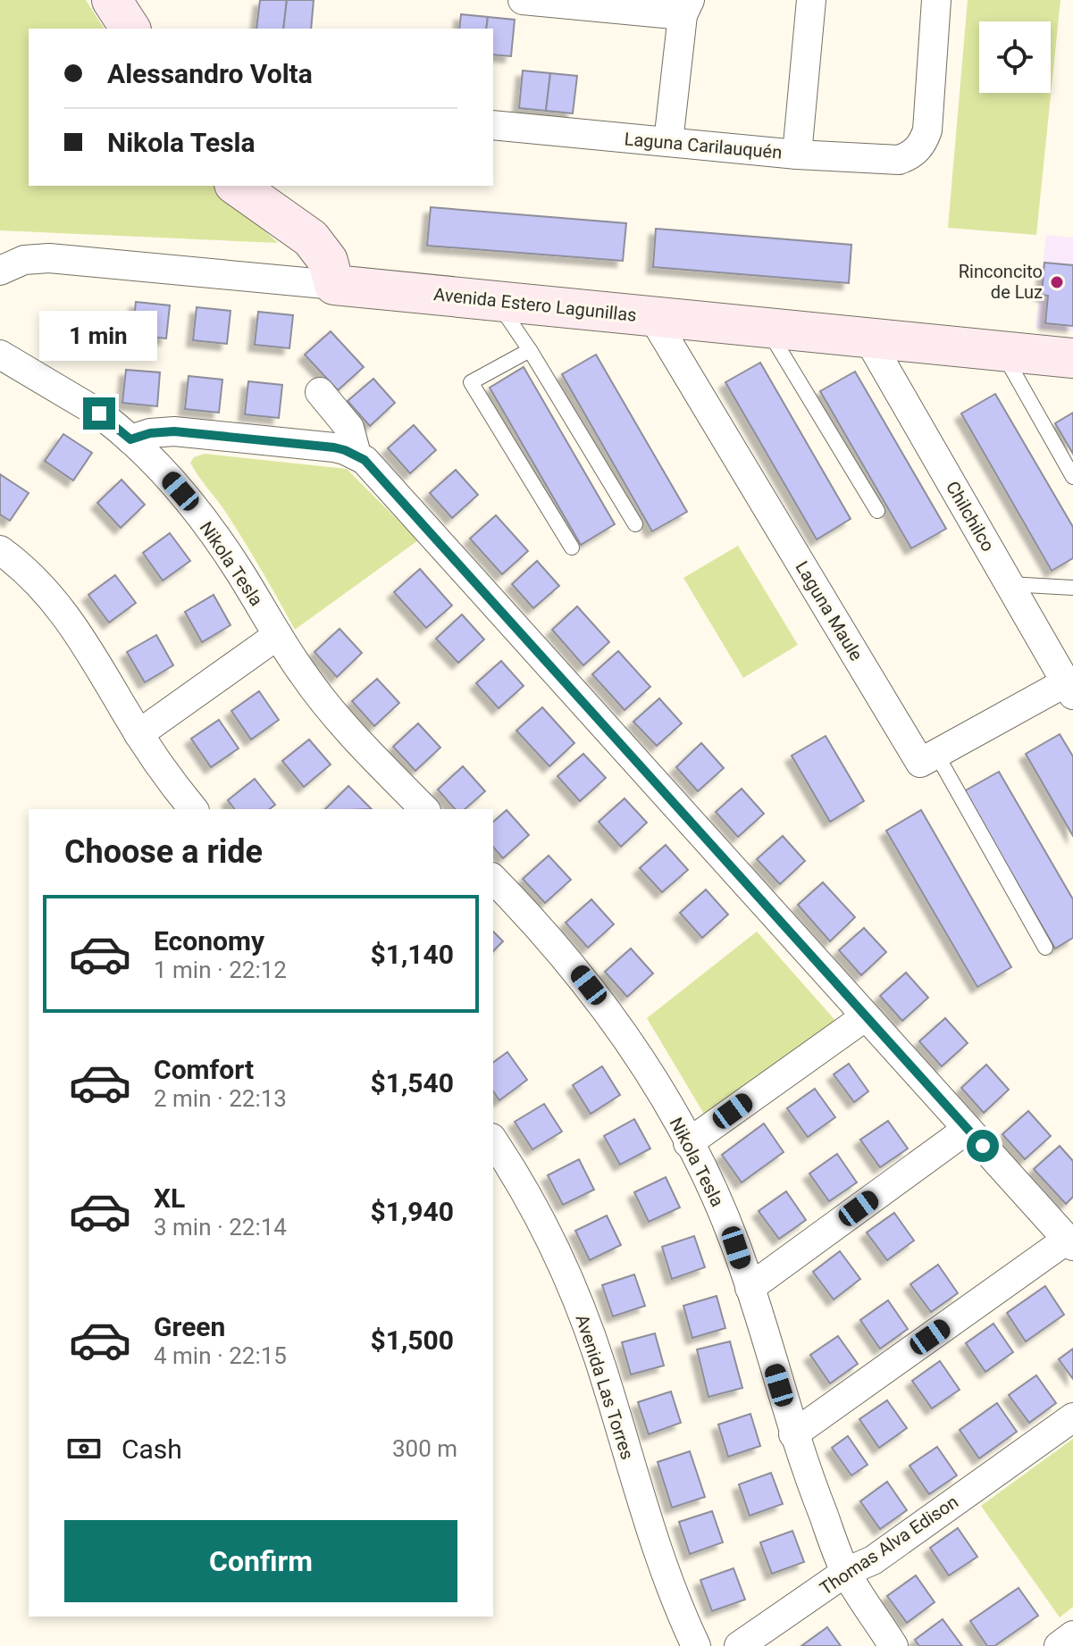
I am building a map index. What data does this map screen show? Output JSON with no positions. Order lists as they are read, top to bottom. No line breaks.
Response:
{"streets":{"street":["Laguna Carilauquén","Avenida Estero Lagunillas","Chilchilco","Nikola Tesla","Laguna Maule","Avenida Las Torres","Thomas Alva Edison"]},"crossings":[["Avenida Estero Lagunillas","Chilchilco"],["Avenida Estero Lagunillas","Laguna Maule"],["Nikola Tesla","Thomas Alva Edison"]],"places":["Rinconcito de Luz"],"page":{"banner":["Alessandro Volta","Nikola Tesla"],"bubble":"1 min","heading":"Choose a ride","list":[{"name":"Economy","note":"1 min · 22:12","value":"$1,140"},{"name":"Comfort","note":"2 min · 22:13","value":"$1,540"},{"name":"XL","note":"3 min · 22:14","value":"$1,940"},{"name":"Green","note":"4 min · 22:15","value":"$1,500"}],"pay":["Cash","300 m"],"buttons":"Confirm"}}
